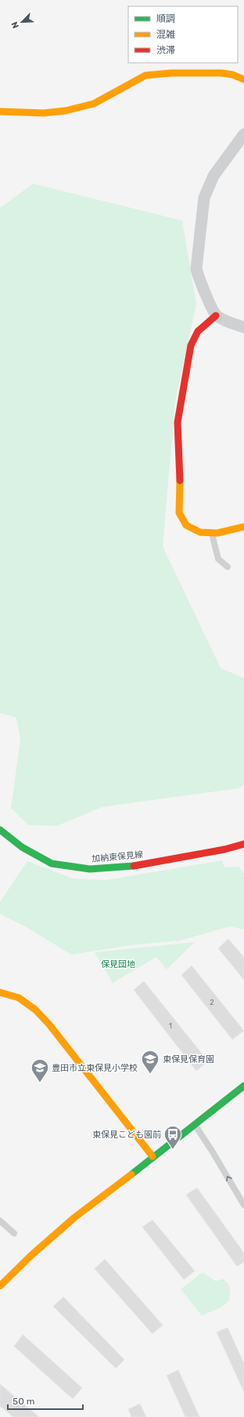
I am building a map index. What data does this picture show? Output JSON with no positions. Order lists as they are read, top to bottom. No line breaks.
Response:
{"streets":{"street":["加納東保見線"]},"parks":["保見団地"],"places":{"school or university":["東保見保育園","豊田市立東保見小学校"],"bus stop":["東保見こども園前"]},"house_numbers":["2","1"],"legend":["順調","混雑","渋滞"],"scale_bar":"50 m","north":"bottom left"}
